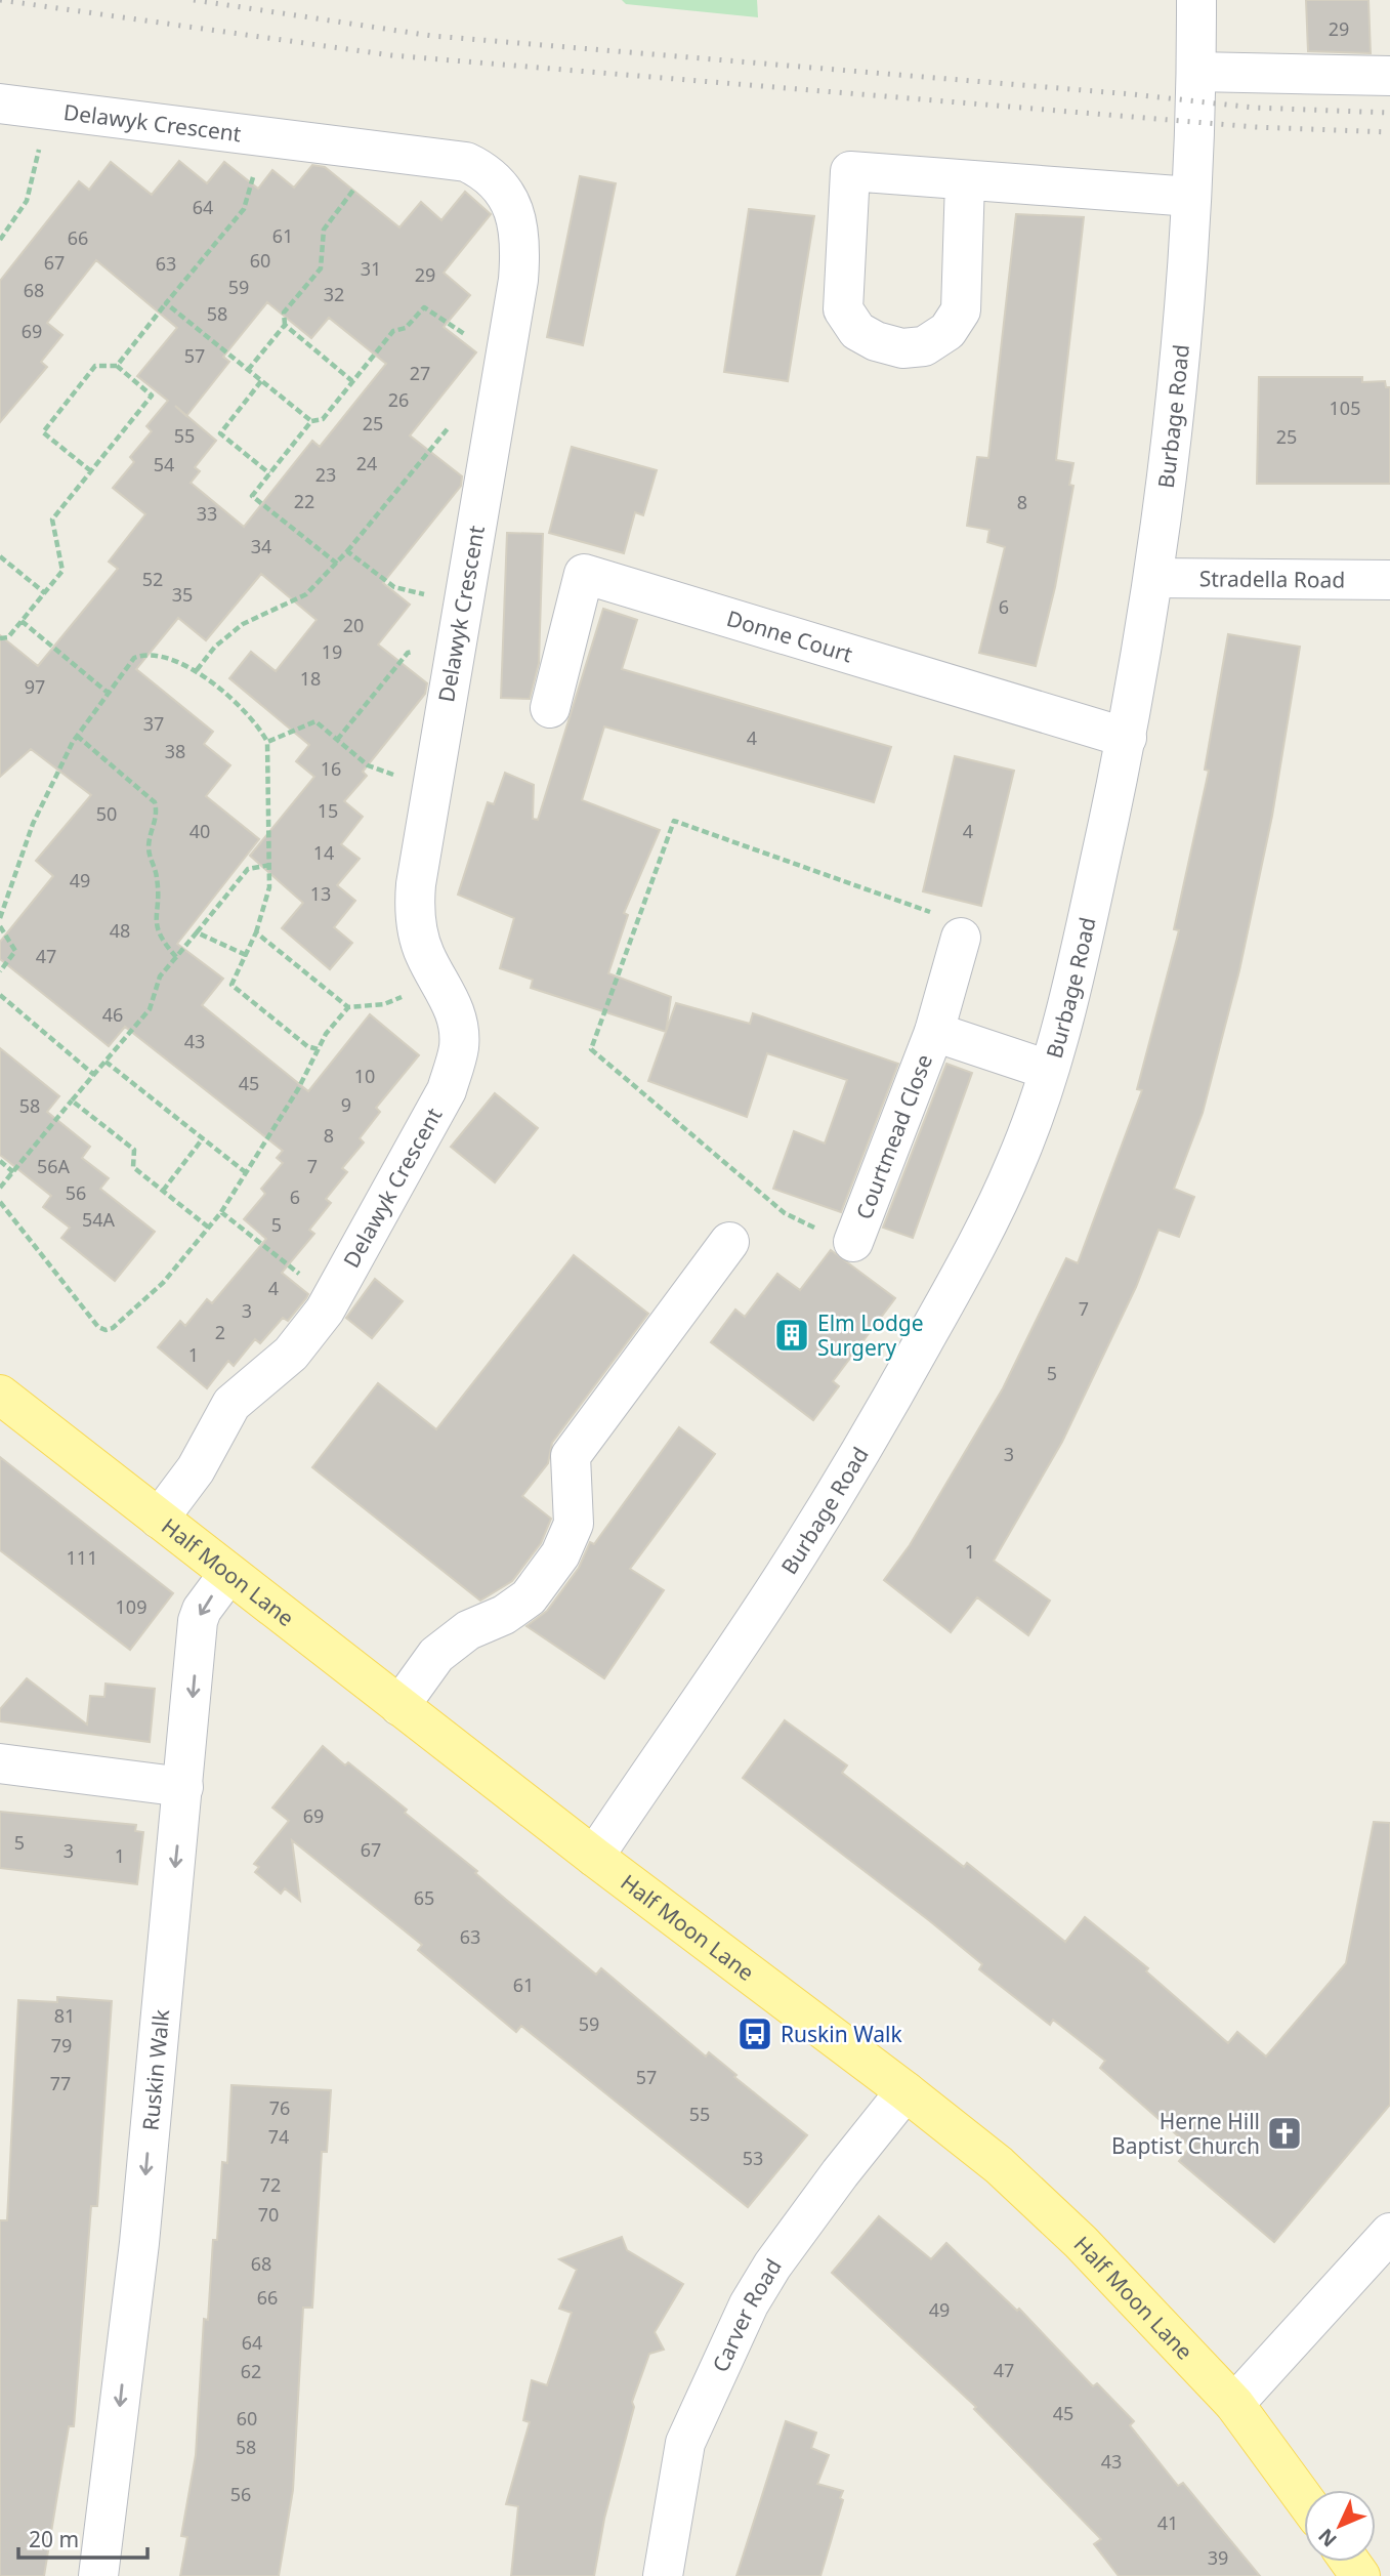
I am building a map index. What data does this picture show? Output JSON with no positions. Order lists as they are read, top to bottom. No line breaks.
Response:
{"streets":{"main road":["Half Moon Lane"],"street":["Delawyk Crescent","Burbage Road","Stradella Road","Donne Court","Courtmead Close","Ruskin Walk","Carver Road"]},"crossings":[["Delawyk Crescent","Half Moon Lane"],["Burbage Road","Stradella Road"],["Burbage Road","Donne Court"],["Burbage Road","Courtmead Close"],["Burbage Road","Half Moon Lane"],["Half Moon Lane","Ruskin Walk"],["Half Moon Lane","Carver Road"]],"one_way":["Ruskin Walk"],"places":{"building":["Elm Lodge Surgery"],"bus stop":["Ruskin Walk"],"church":["Herne Hill Baptist Church"]},"house_numbers":["29","64","61","66","60","67","63","31","29","59","68","32","58","69","57","27","26","105","25","55","25","24","54","23","22","8","33","34","52","35","6","20","19","18","97","37","4","38","16","15","50","40","4","14","49","13","48","47","46","43","10","45","9","58","8","56A","7","56","6","54A","5","4","7","3","2","1","5","3","1","111","109","69","5","67","3","1","65","63","61","81","59","79","57","77","76","55","74","53","72","70","68","66","49","64","47","62","45","60","58","43","56","41","39"],"scale_bar":"20 m","north":"bottom left"}
